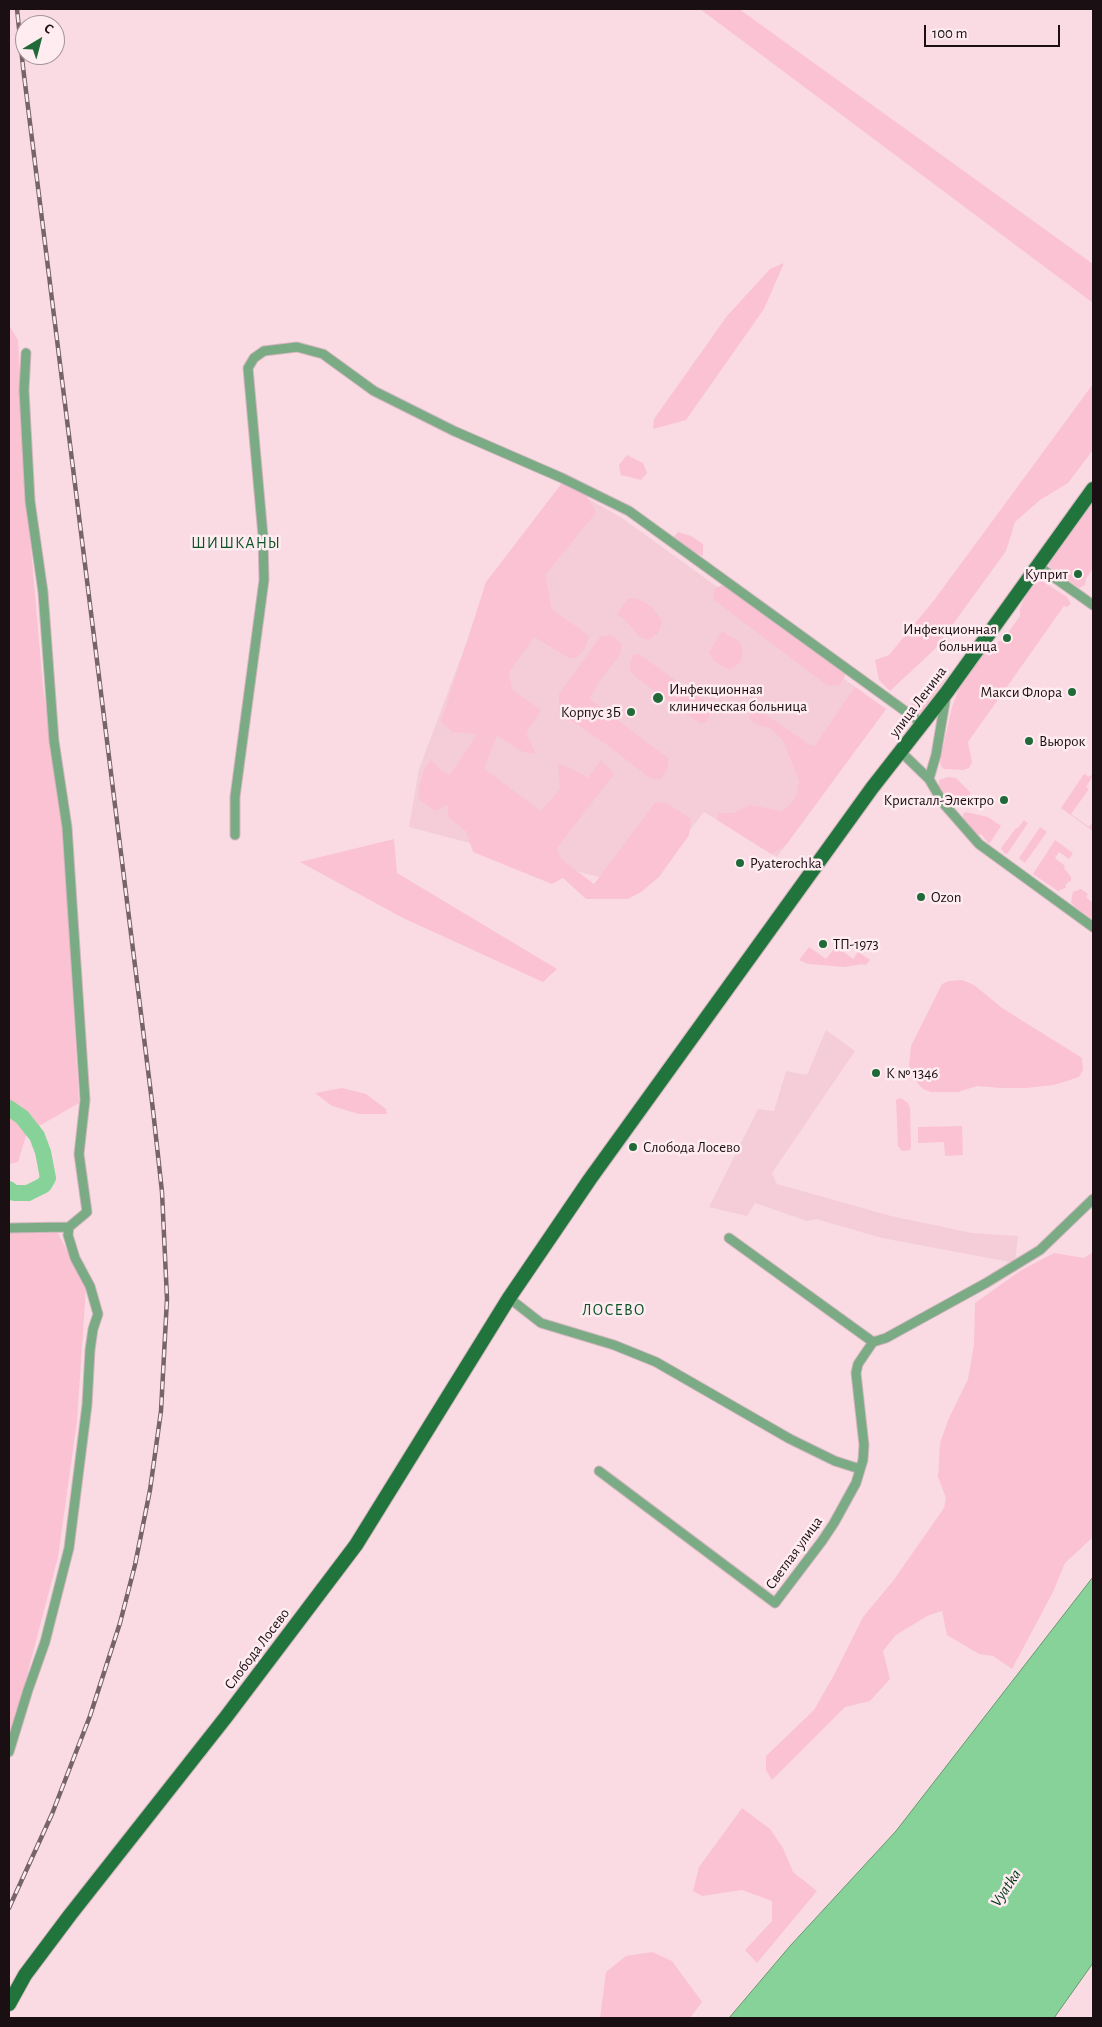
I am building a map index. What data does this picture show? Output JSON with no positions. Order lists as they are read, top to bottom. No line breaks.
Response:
{"streets":{"main road":["улица Ленина","Слобода Лосево"],"street":["Светлая улица"]},"crossings":[["улица Ленина","Слобода Лосево"]],"districts":["ШИШКАНЫ","ЛОСЕВО"],"water":["Vyatka"],"places":["Куприт","Инфекционная больница","Макси Флора","Инфекционная клиническая больница","Корпус 3Б","Вьюрок","Кристалл-Электро","Pyaterochka","Ozon","ТП-1973","К № 1346","Слобода Лосево"],"scale_bar":"100 m","north":"top right"}
